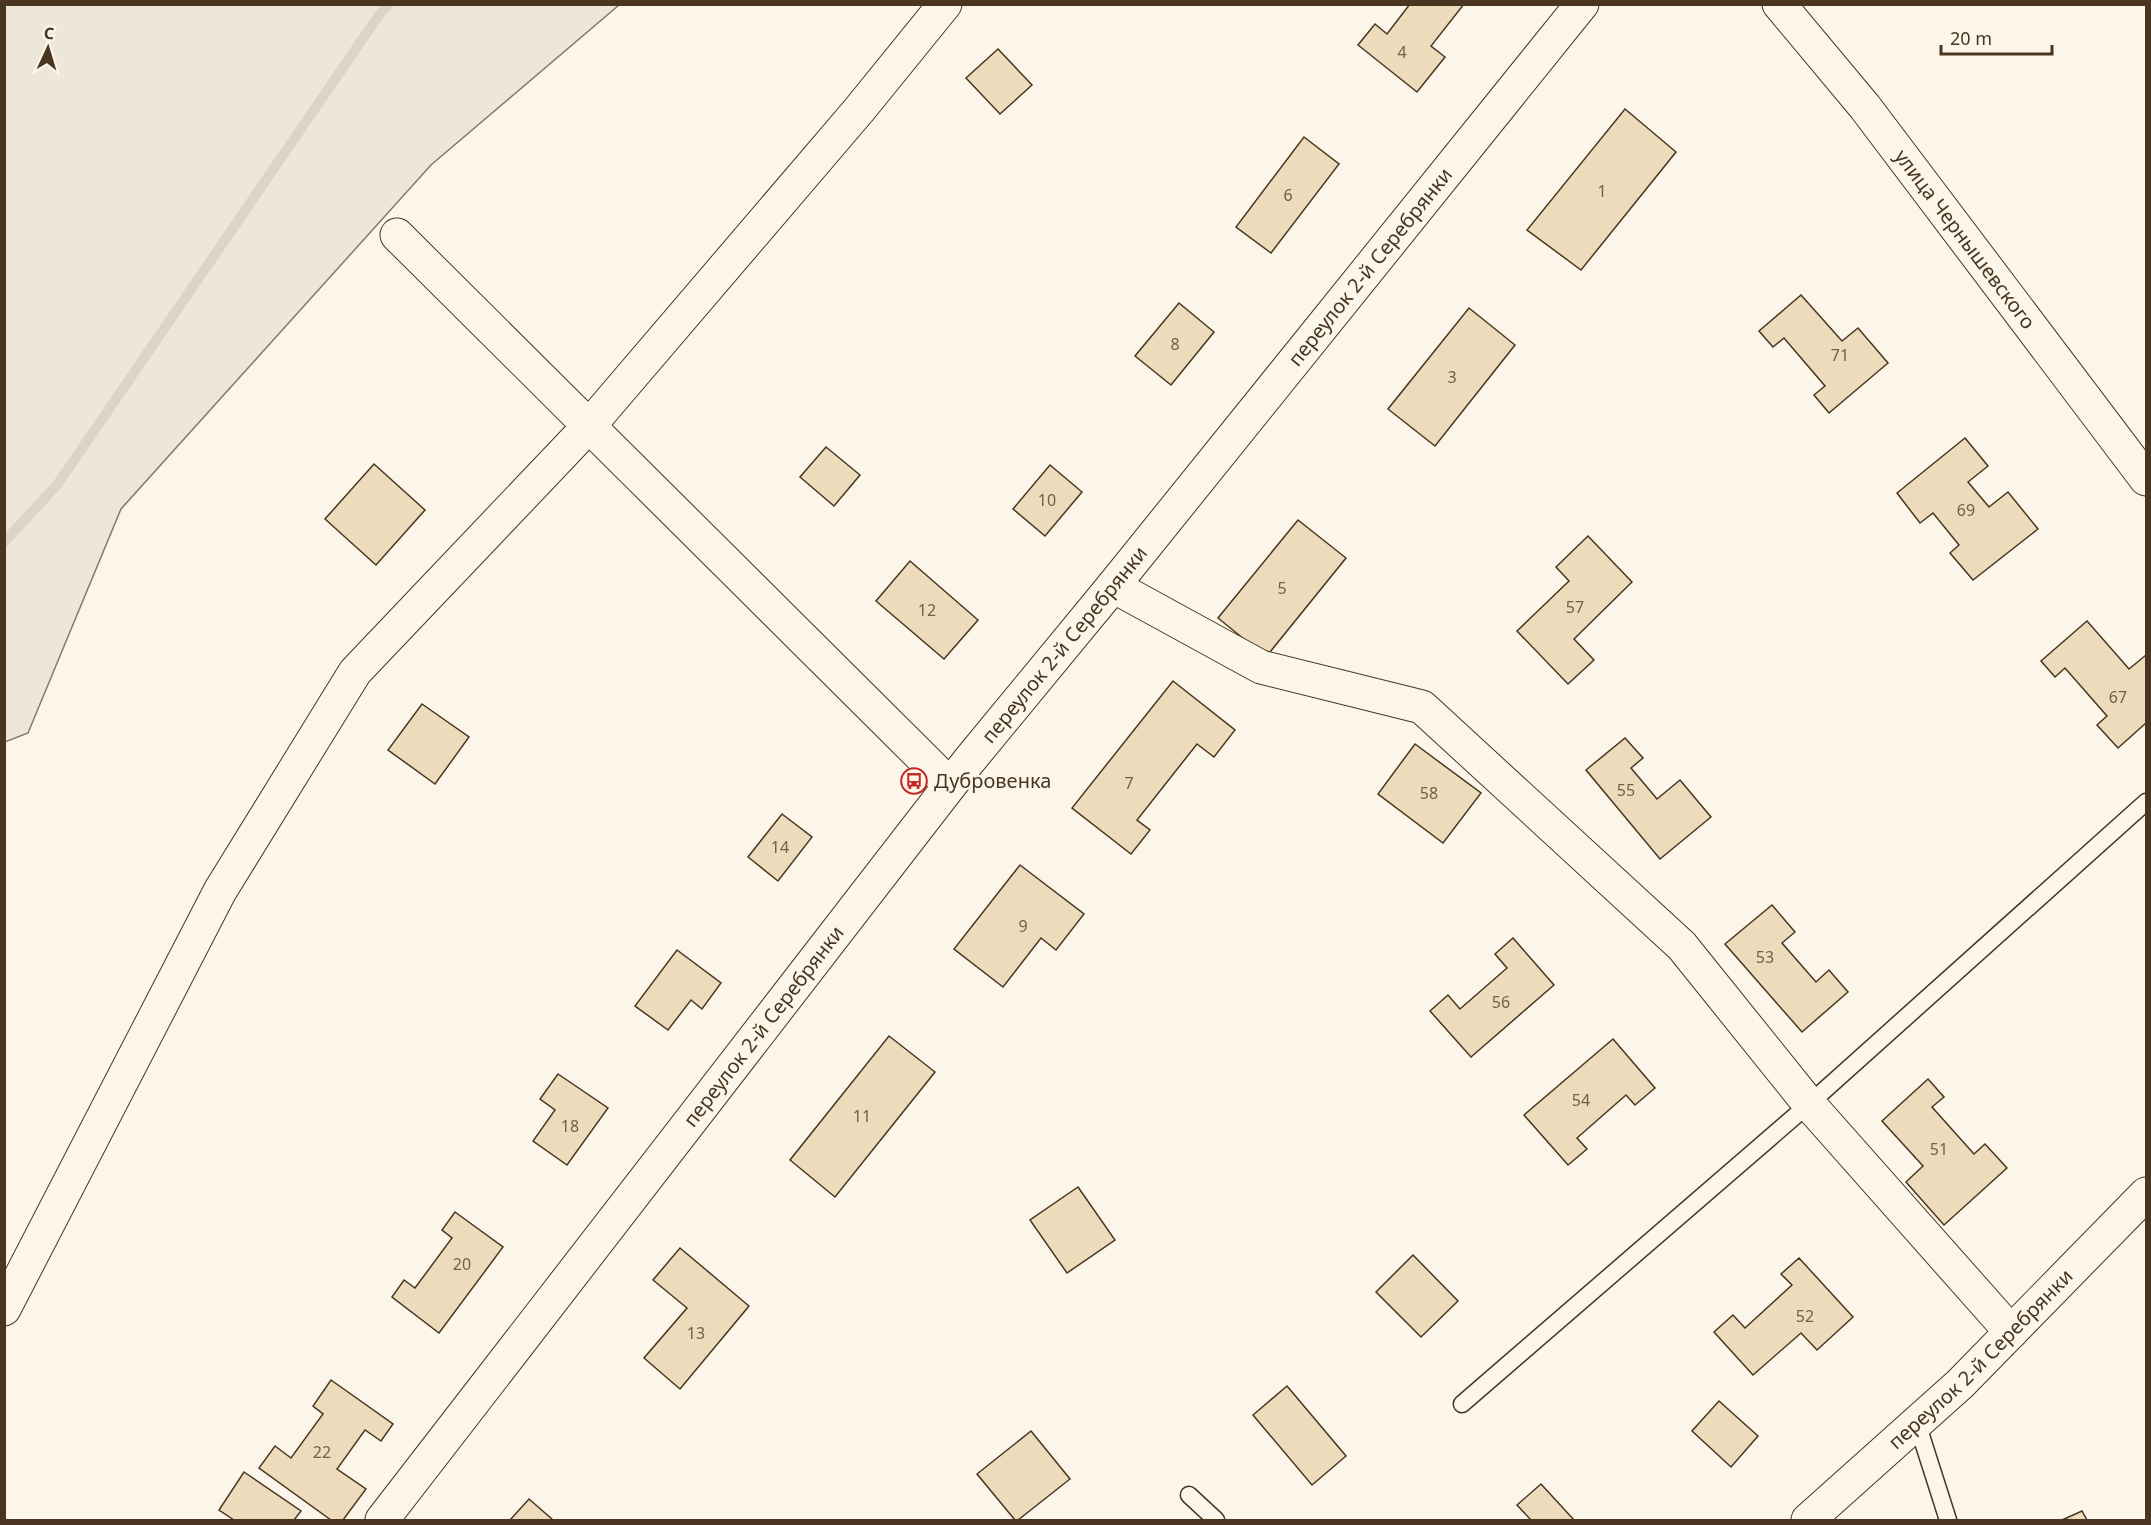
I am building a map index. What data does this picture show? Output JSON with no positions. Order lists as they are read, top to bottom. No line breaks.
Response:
{"streets":{"street":["улица Чернышевского","переулок 2-й Серебрянки"]},"places":{"bus stop":["Дубровенка"]},"house_numbers":["4","1","6","8","71","3","10","69","5","57","12","67","7","55","58","14","9","53","56","54","11","18","51","20","52","13","22"],"scale_bar":"20 m","north":"top"}
